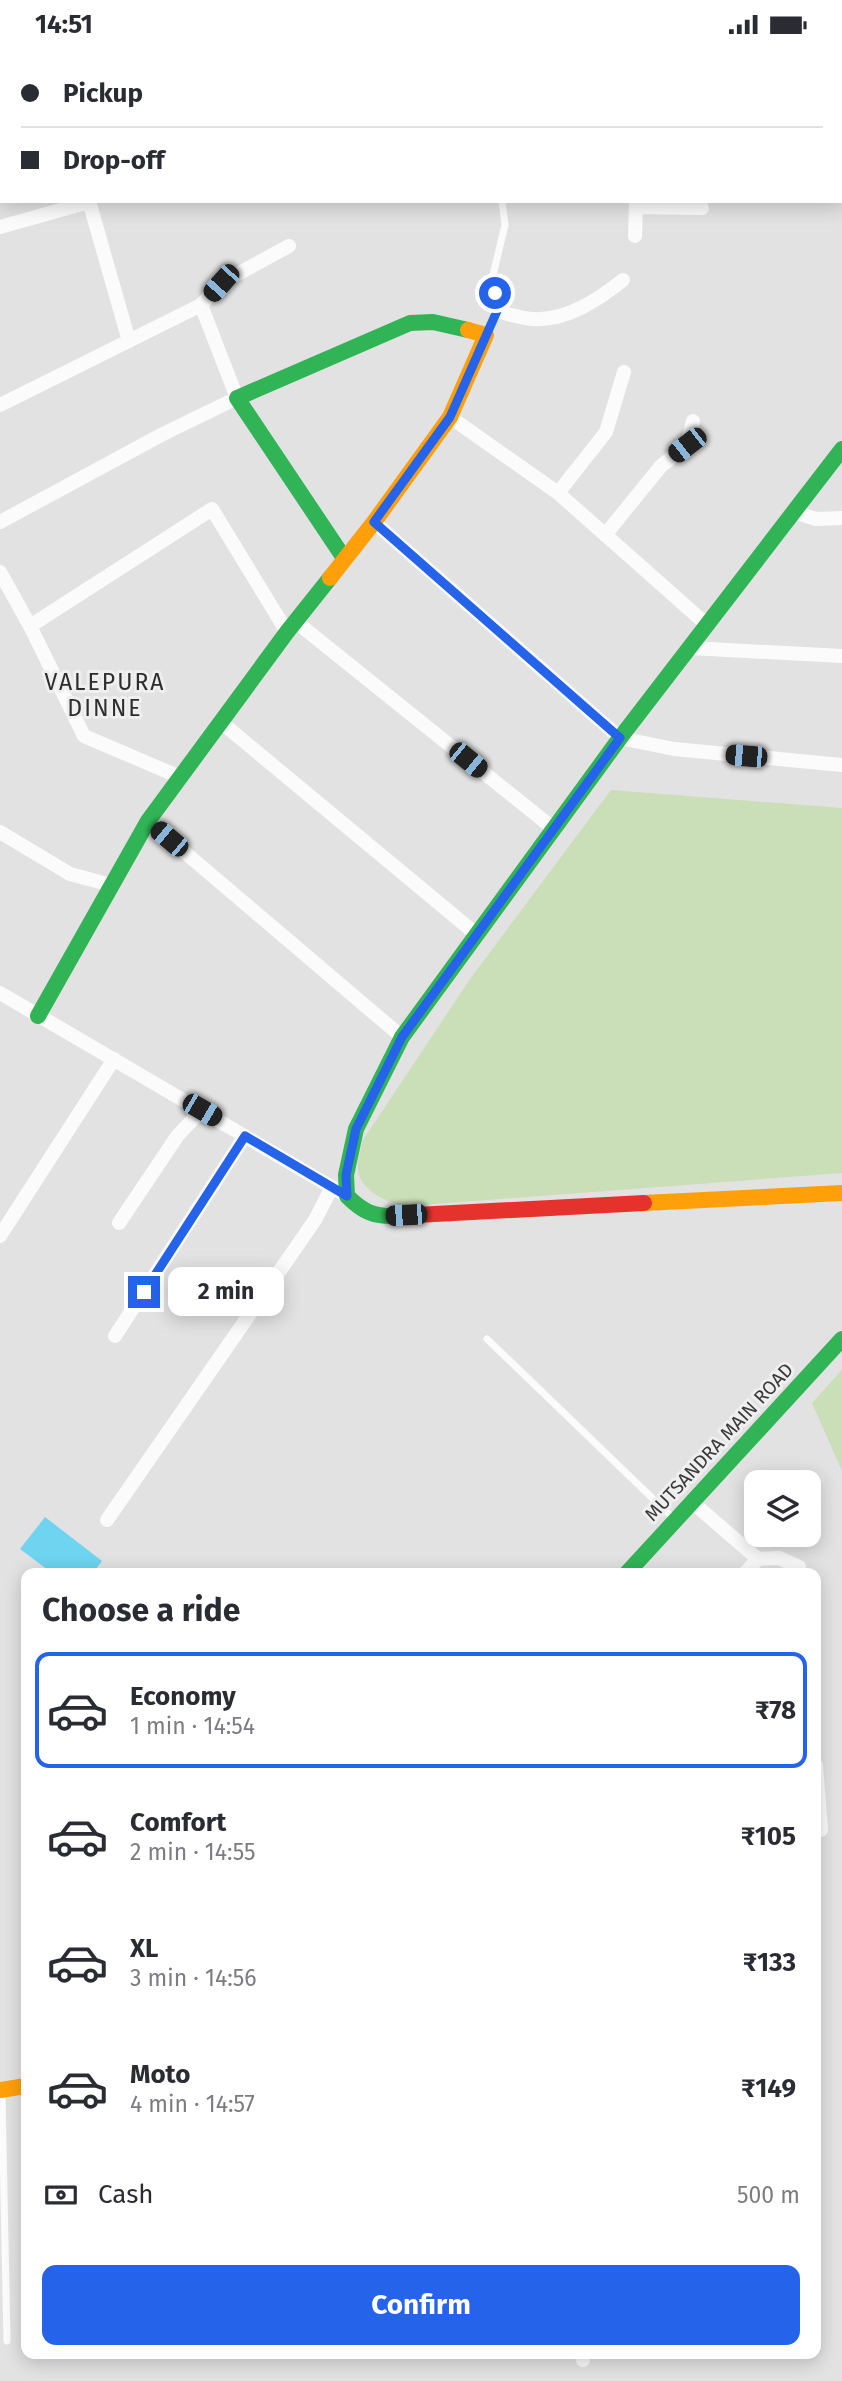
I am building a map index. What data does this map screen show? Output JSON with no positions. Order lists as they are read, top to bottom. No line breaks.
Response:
{"streets":{"street":["MUTSANDRA MAIN ROAD"]},"districts":["VALEPURA DINNE"],"page":{"status":"14:51","banner":["Pickup","Drop-off"],"bubble":"2 min","heading":"Choose a ride","list":[{"name":"Economy","note":"1 min · 14:54","value":"₹78"},{"name":"Comfort","note":"2 min · 14:55","value":"₹105"},{"name":"XL","note":"3 min · 14:56","value":"₹133"},{"name":"Moto","note":"4 min · 14:57","value":"₹149"}],"pay":["Cash","500 m"],"buttons":"Confirm"}}
